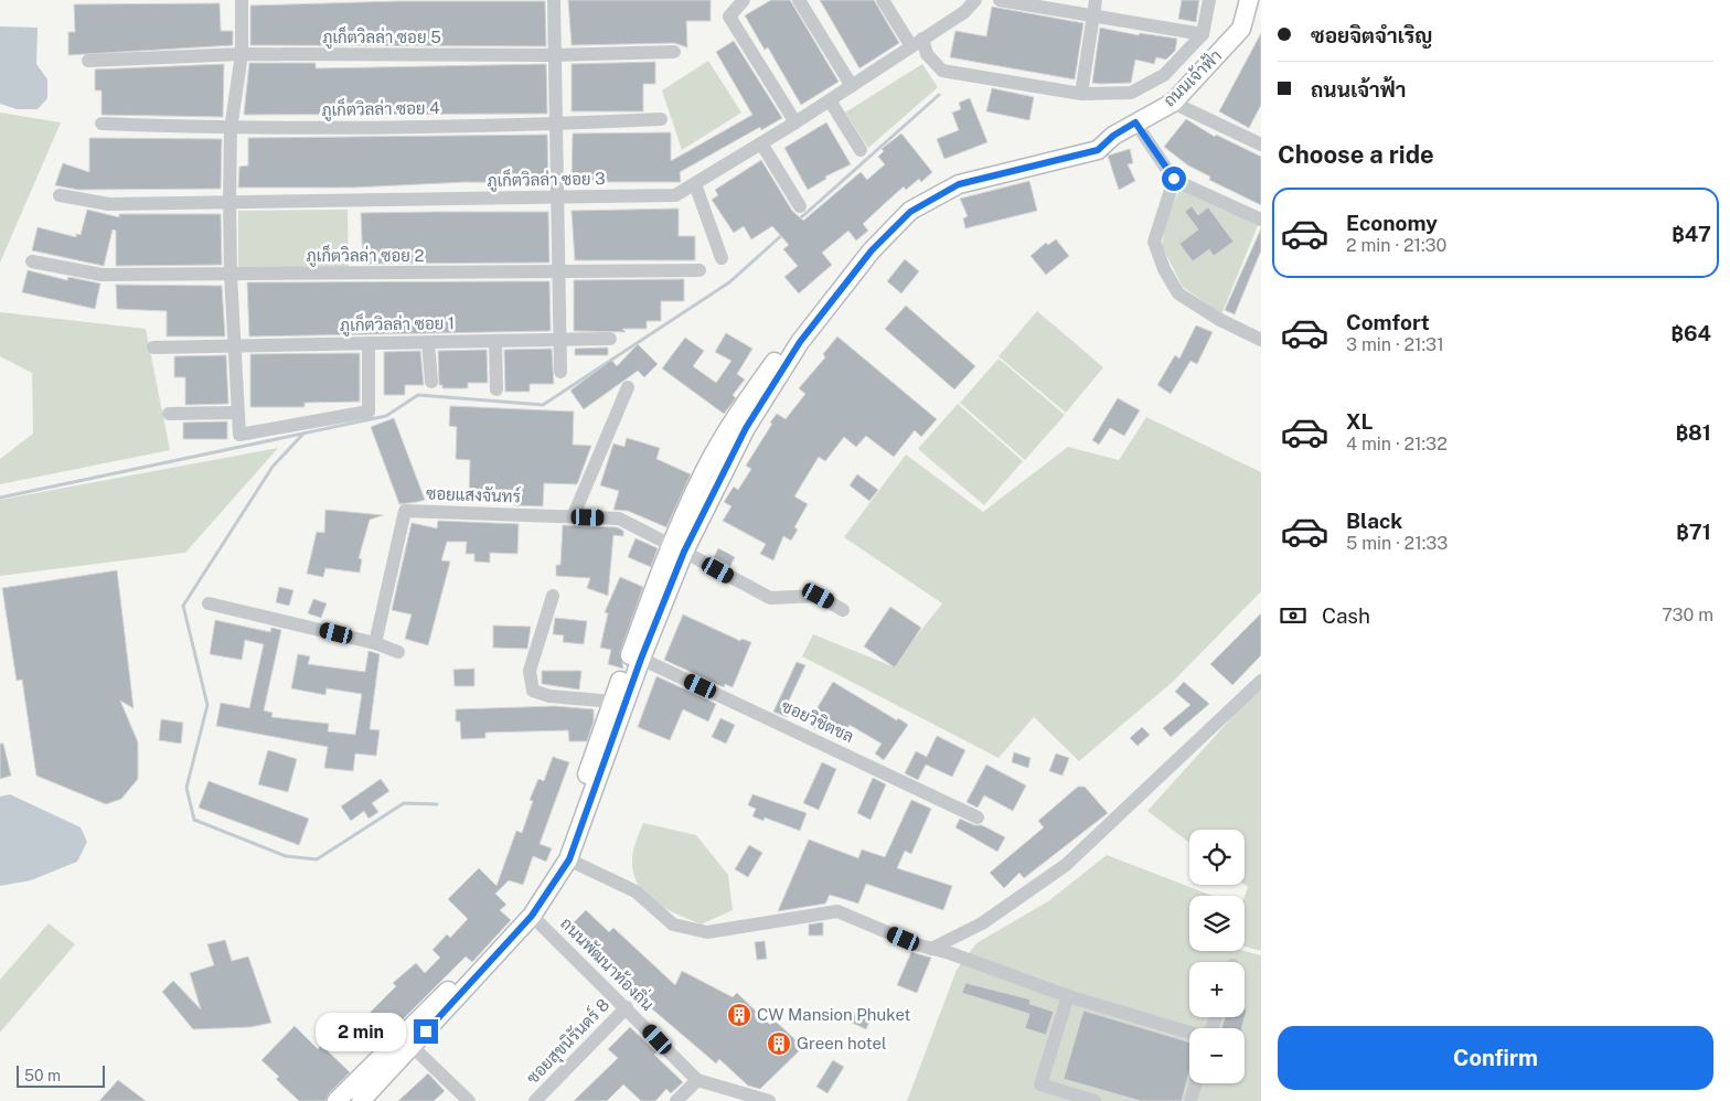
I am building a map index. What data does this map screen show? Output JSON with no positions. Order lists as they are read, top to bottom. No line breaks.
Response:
{"streets":{"main road":["ถนนเจ้าฟ้า"],"street":["ภูเก็ตวิลล่า ซอย 5","ภูเก็ตวิลล่า ซอย 4","ภูเก็ตวิลล่า ซอย 3","ภูเก็ตวิลล่า ซอย 2","ภูเก็ตวิลล่า ซอย 1","ซอยแสงจันทร์","ซอยวิชิตชล","ถนนพัฒนาท้องถิ่น","ซอยสุขนิรันดร์ 8"]},"crossings":[["ถนนเจ้าฟ้า","ซอยแสงจันทร์"],["ถนนเจ้าฟ้า","ซอยวิชิตชล"],["ถนนเจ้าฟ้า","ถนนพัฒนาท้องถิ่น"],["ถนนพัฒนาท้องถิ่น","ซอยสุขนิรันดร์ 8"]],"places":{"building":["CW Mansion Phuket","Green hotel"]},"scale_bar":"50 m","page":{"banner":["ซอยจิตจำเริญ","ถนนเจ้าฟ้า"],"heading":"Choose a ride","list":[{"name":"Economy","note":"2 min · 21:30","value":"฿47"},{"name":"Comfort","note":"3 min · 21:31","value":"฿64"},{"name":"XL","note":"4 min · 21:32","value":"฿81"},{"name":"Black","note":"5 min · 21:33","value":"฿71"}],"pay":["Cash","730 m"],"map_buttons":["+","−"],"bubble":"2 min","buttons":"Confirm","scale":"50 m"}}
